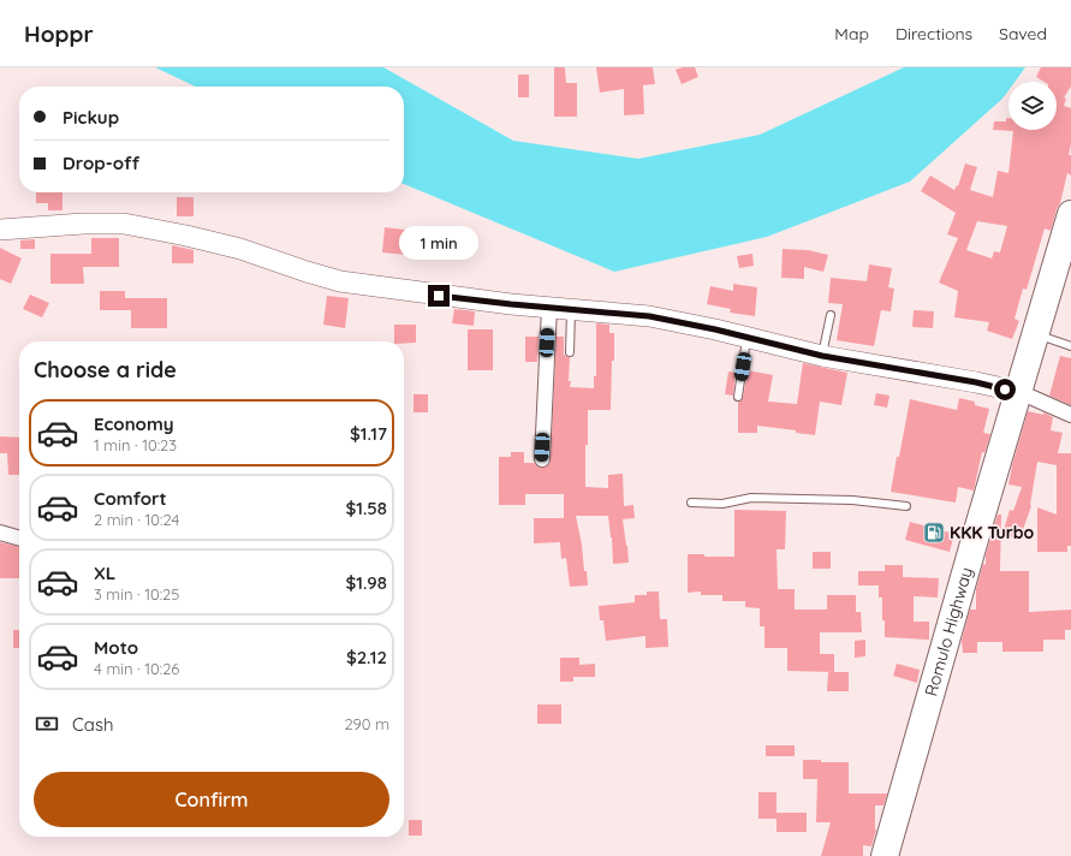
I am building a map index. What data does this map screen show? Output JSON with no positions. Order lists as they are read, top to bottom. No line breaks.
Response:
{"streets":{"highway":["Romulo Highway"]},"places":{"fuel station":["KKK Turbo"]},"page":{"header":"Hoppr","nav":["Map","Directions","Saved"],"banner":["Pickup","Drop-off"],"bubble":"1 min","heading":"Choose a ride","list":[{"name":"Economy","note":"1 min · 10:23","value":"$1.17"},{"name":"Comfort","note":"2 min · 10:24","value":"$1.58"},{"name":"XL","note":"3 min · 10:25","value":"$1.98"},{"name":"Moto","note":"4 min · 10:26","value":"$2.12"}],"pay":["Cash","290 m"],"buttons":"Confirm"}}
